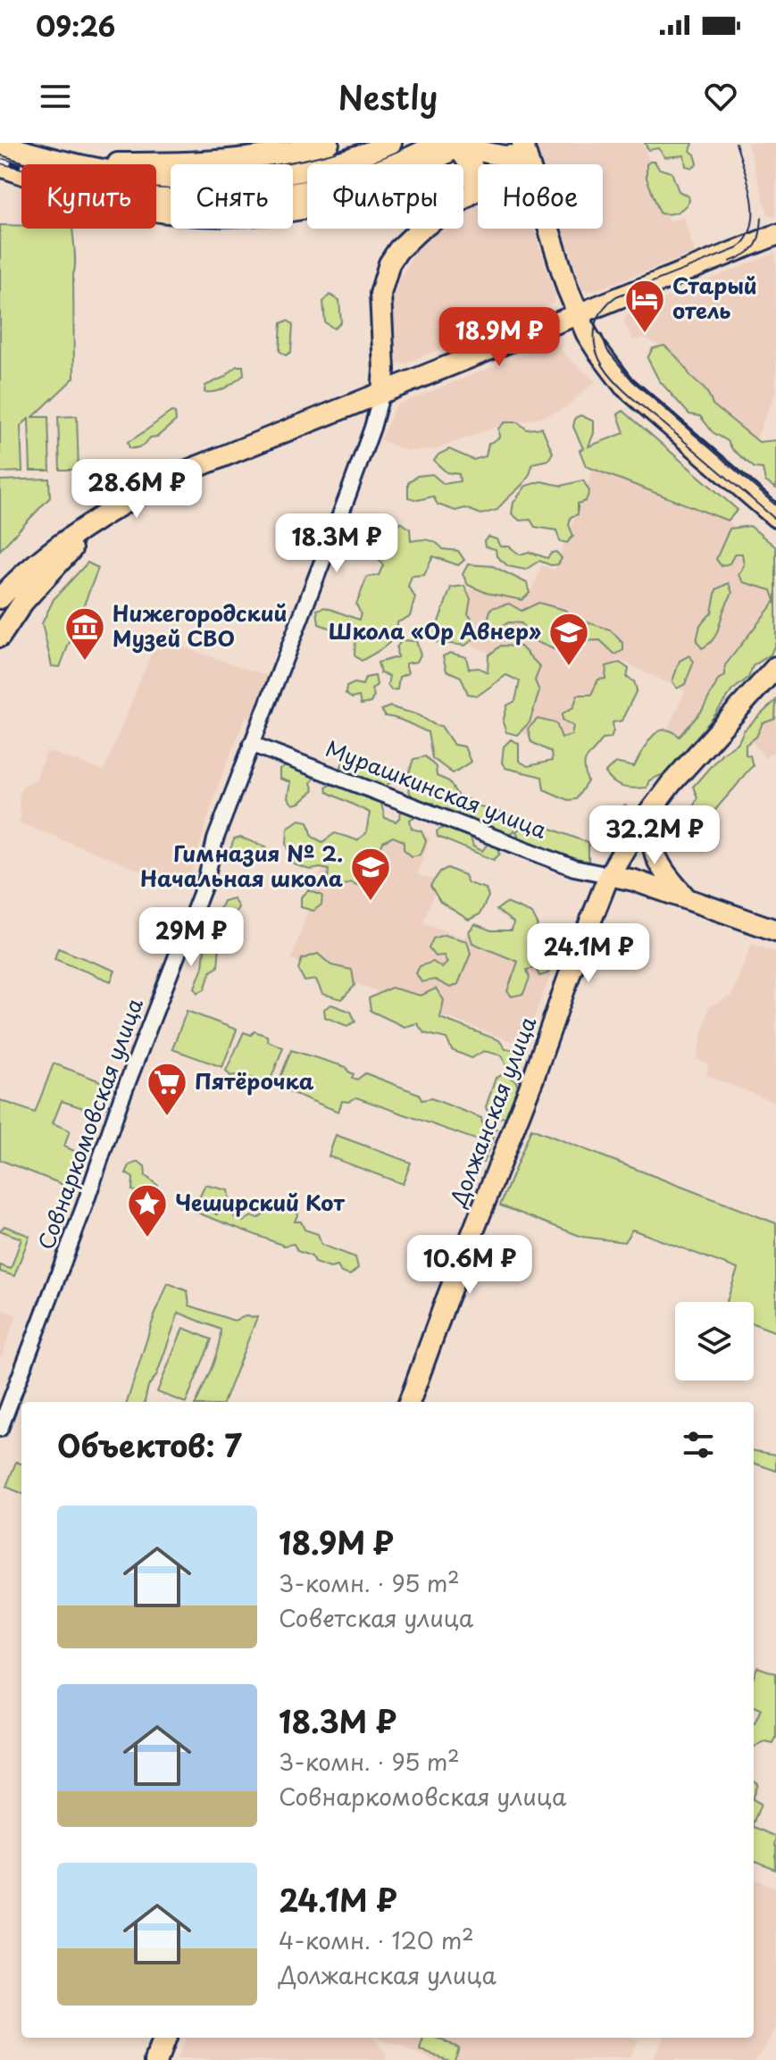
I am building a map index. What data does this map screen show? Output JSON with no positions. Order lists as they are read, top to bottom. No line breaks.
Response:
{"streets":{"main road":["Мурашкинская улица","Должанская улица"],"street":["Совнаркомовская улица"]},"crossings":[["Мурашкинская улица","Должанская улица"],["Мурашкинская улица","Совнаркомовская улица"]],"places":{"hotel":["Старый отель"],"museum":["Нижегородский Музей СВО"],"school or university":["Школа «Ор Авнер»","Гимназия № 2. Начальная школа"],"supermarket":["Пятёрочка"],"place":["Чеширский Кот"]},"page":{"status":"09:26","header":"Nestly","chip":["Купить","Снять","Фильтры","Новое"],"price":["18.9M ₽","28.6M ₽","18.3M ₽","32.2M ₽","29M ₽","24.1M ₽","10.6M ₽"],"heading":"Объектов: 7","list":[{"name":"18.9M ₽","note":"3-комн. · 95 m² · Советская улица"},{"name":"18.3M ₽","note":"3-комн. · 95 m² · Совнаркомовская улица"},{"name":"24.1M ₽","note":"4-комн. · 120 m² · Должанская улица"}]}}
